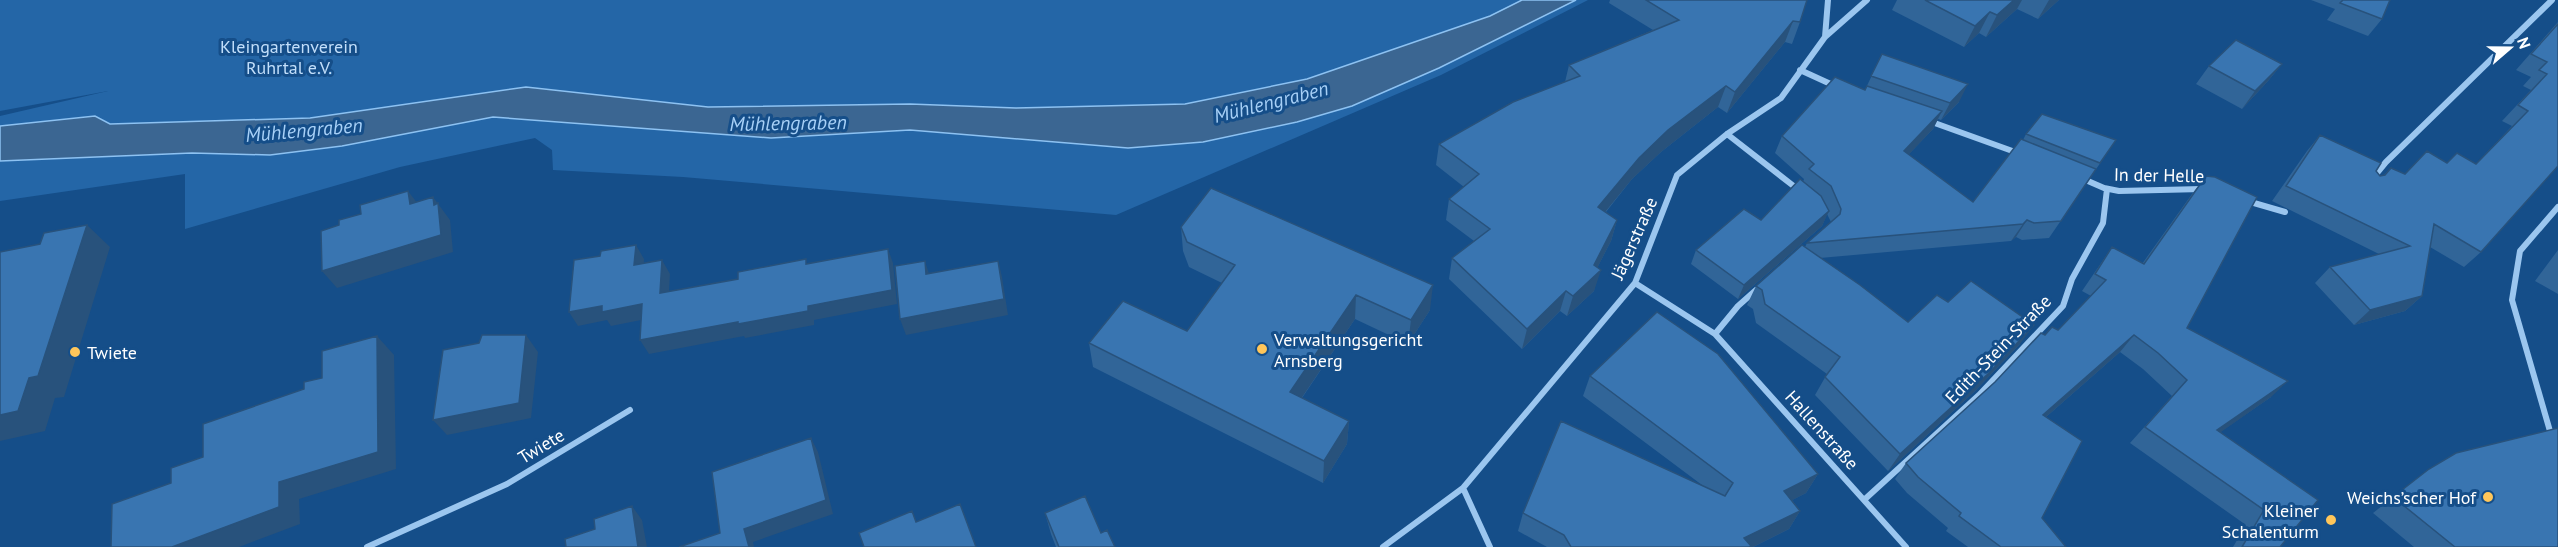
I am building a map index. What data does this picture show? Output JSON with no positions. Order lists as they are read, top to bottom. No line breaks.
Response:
{"streets":{"street":["In der Helle","Jägerstraße","Edith-Stein-Straße","Hallenstraße","Twiete"]},"crossings":[["In der Helle","Edith-Stein-Straße"],["Jägerstraße","Hallenstraße"],["Edith-Stein-Straße","Hallenstraße"]],"water":["Mühlengraben"],"parks":["Kleingartenverein Ruhrtal e.V."],"places":["Verwaltungsgericht Arnsberg","Twiete","Weichs’scher Hof","Kleiner Schalenturm"],"north":"right"}
